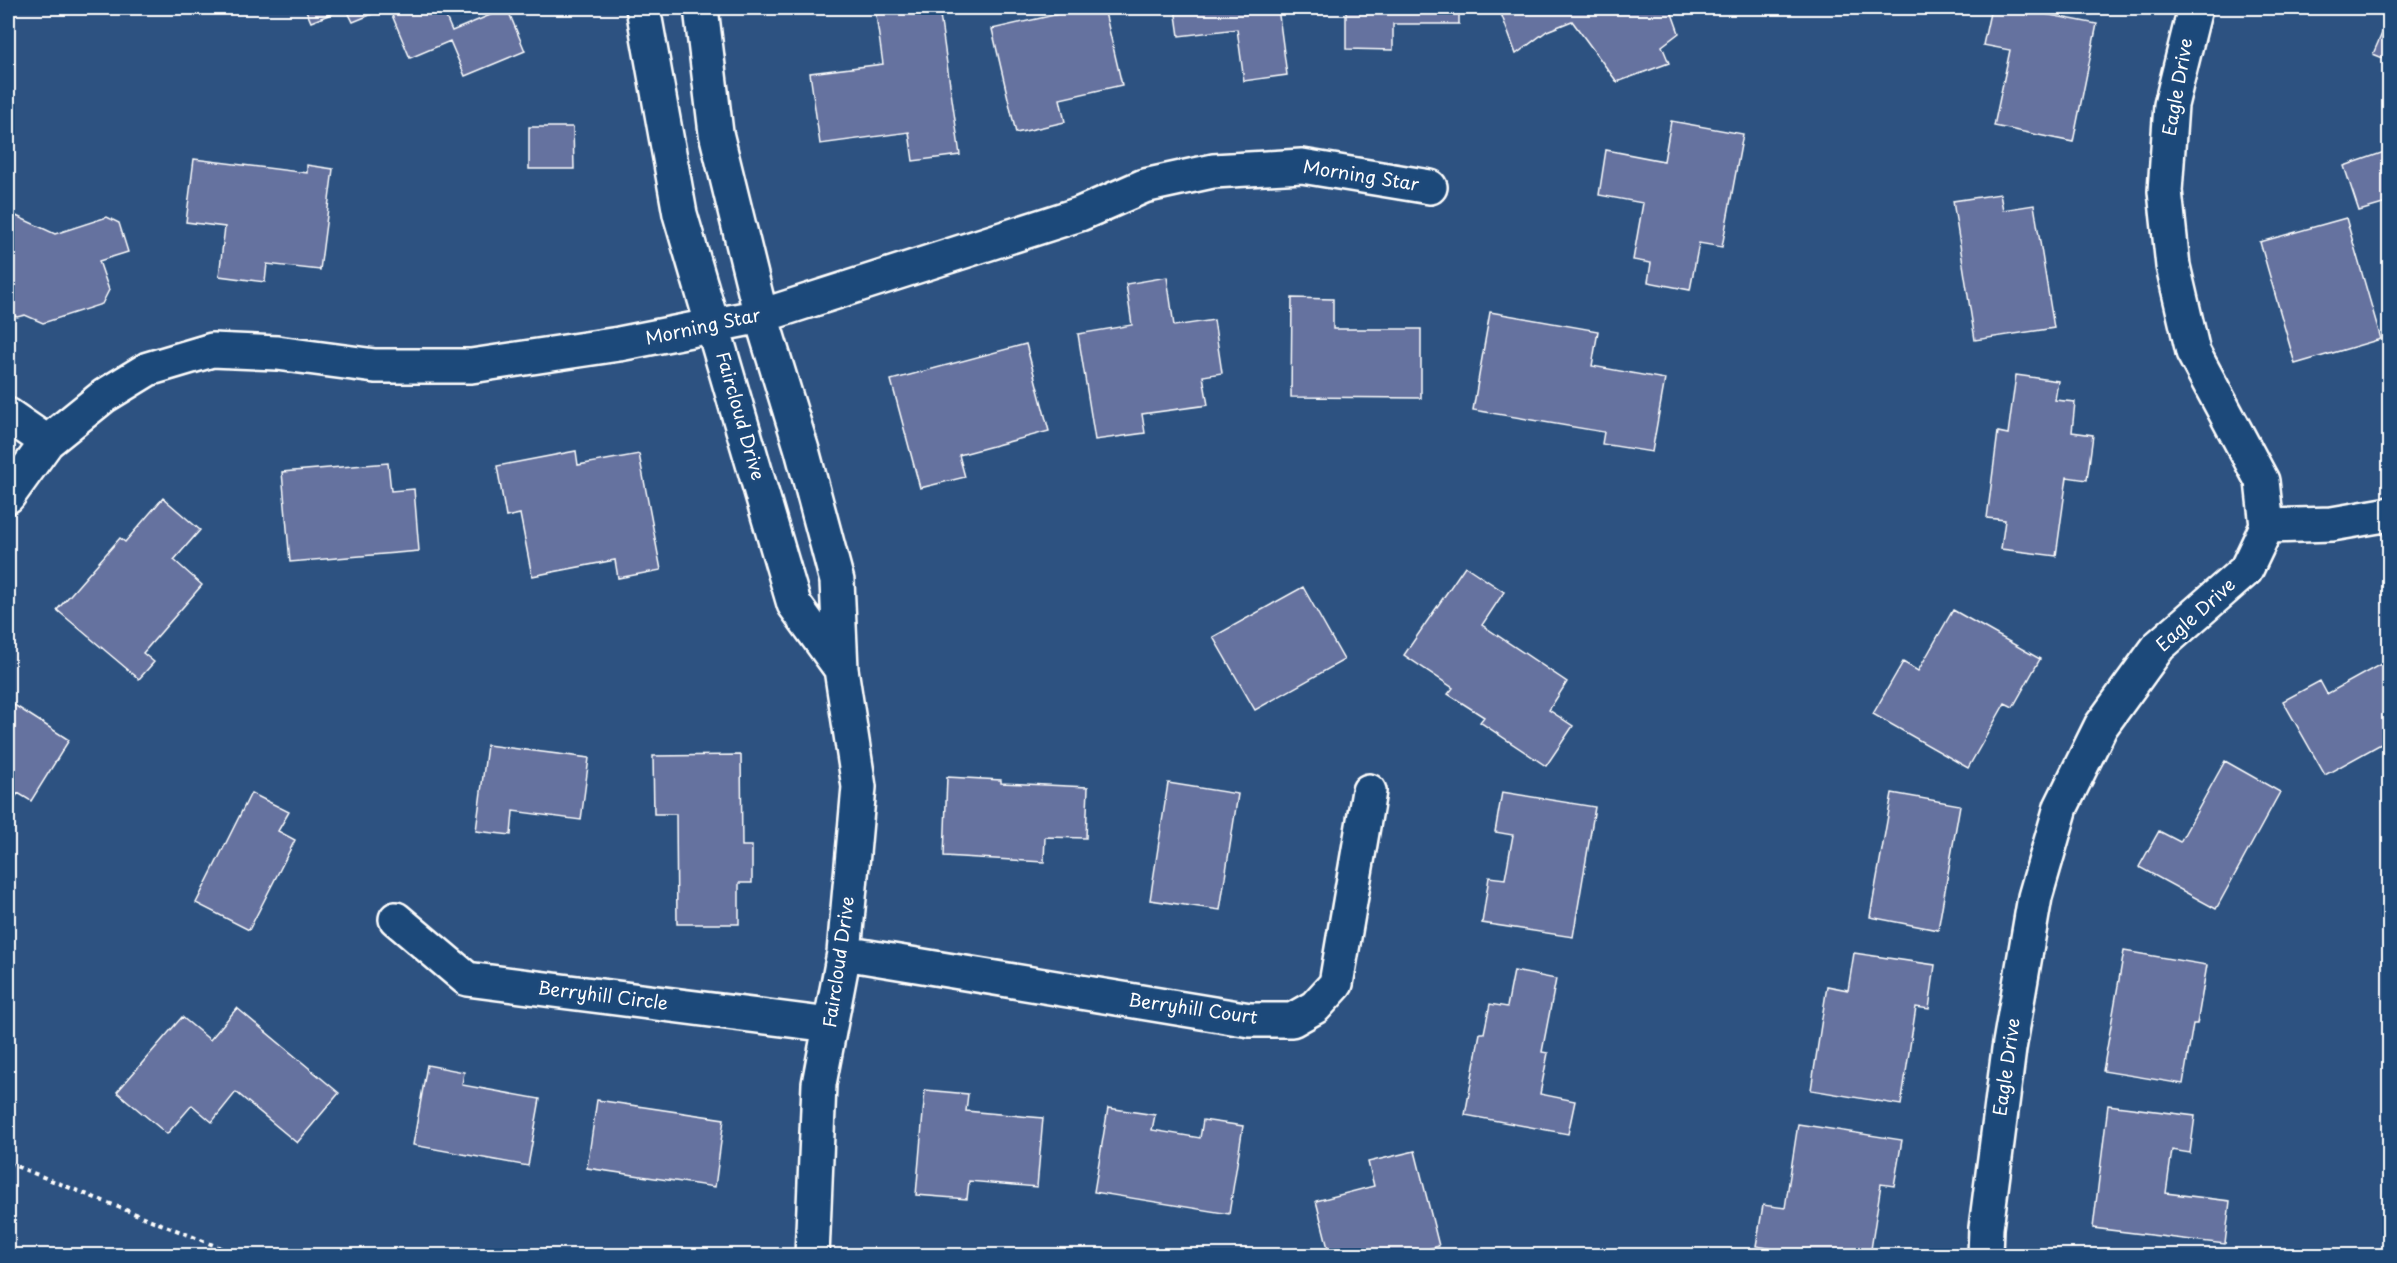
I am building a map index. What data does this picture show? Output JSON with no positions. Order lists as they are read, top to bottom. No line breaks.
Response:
{"streets":{"street":["Eagle Drive","Morning Star","Faircloud Drive","Berryhill Circle","Berryhill Court"]},"crossings":[["Morning Star","Faircloud Drive"],["Faircloud Drive","Berryhill Circle"],["Faircloud Drive","Berryhill Court"]]}
